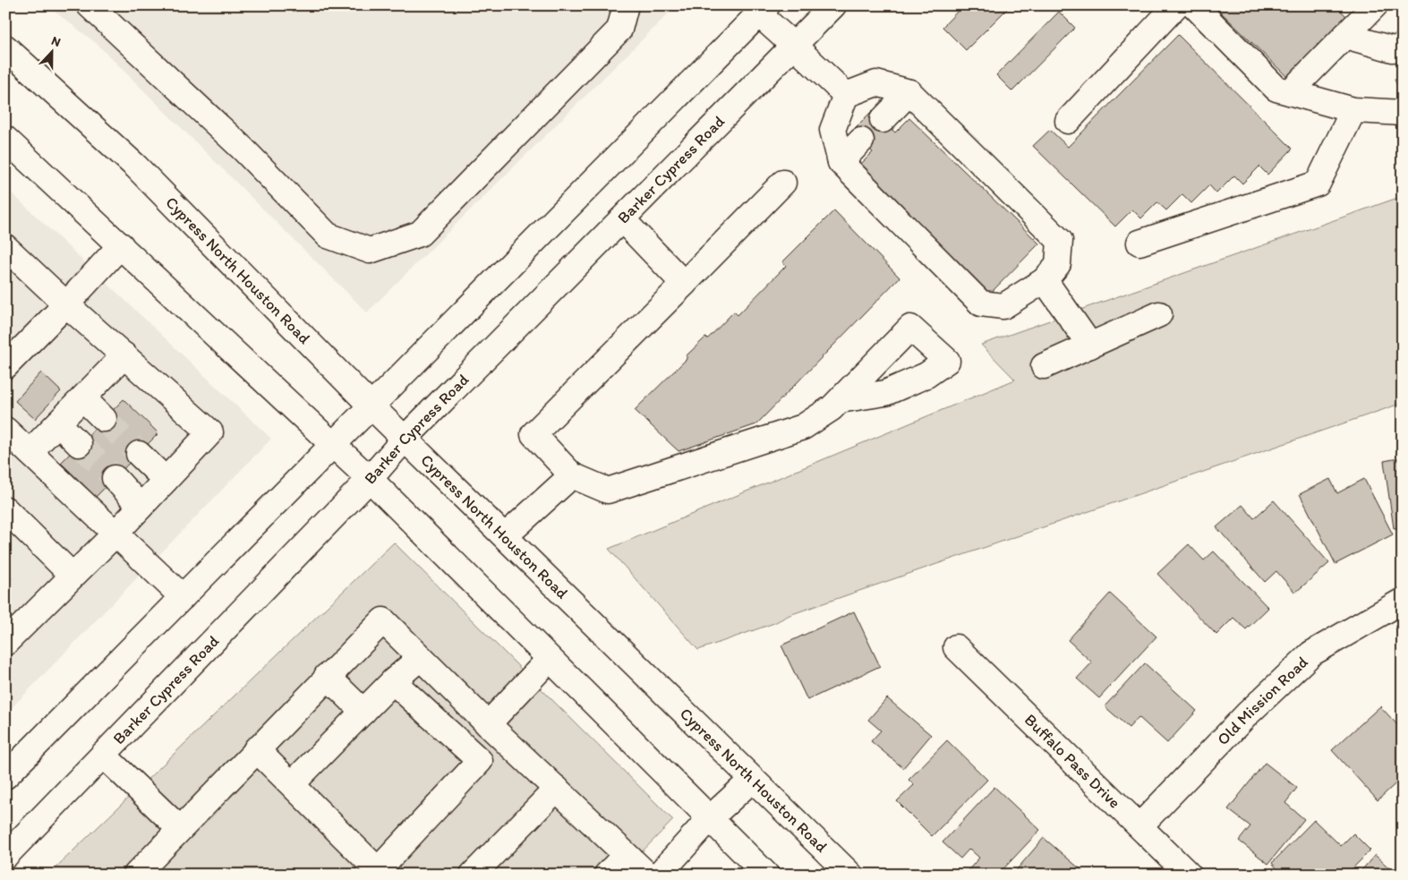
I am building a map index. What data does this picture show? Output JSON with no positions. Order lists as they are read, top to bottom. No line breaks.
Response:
{"streets":{"main road":["Barker Cypress Road","Cypress North Houston Road","Old Mission Road","Buffalo Pass Drive"]},"crossings":[["Barker Cypress Road","Cypress North Houston Road"],["Old Mission Road","Buffalo Pass Drive"]],"north":"top"}
